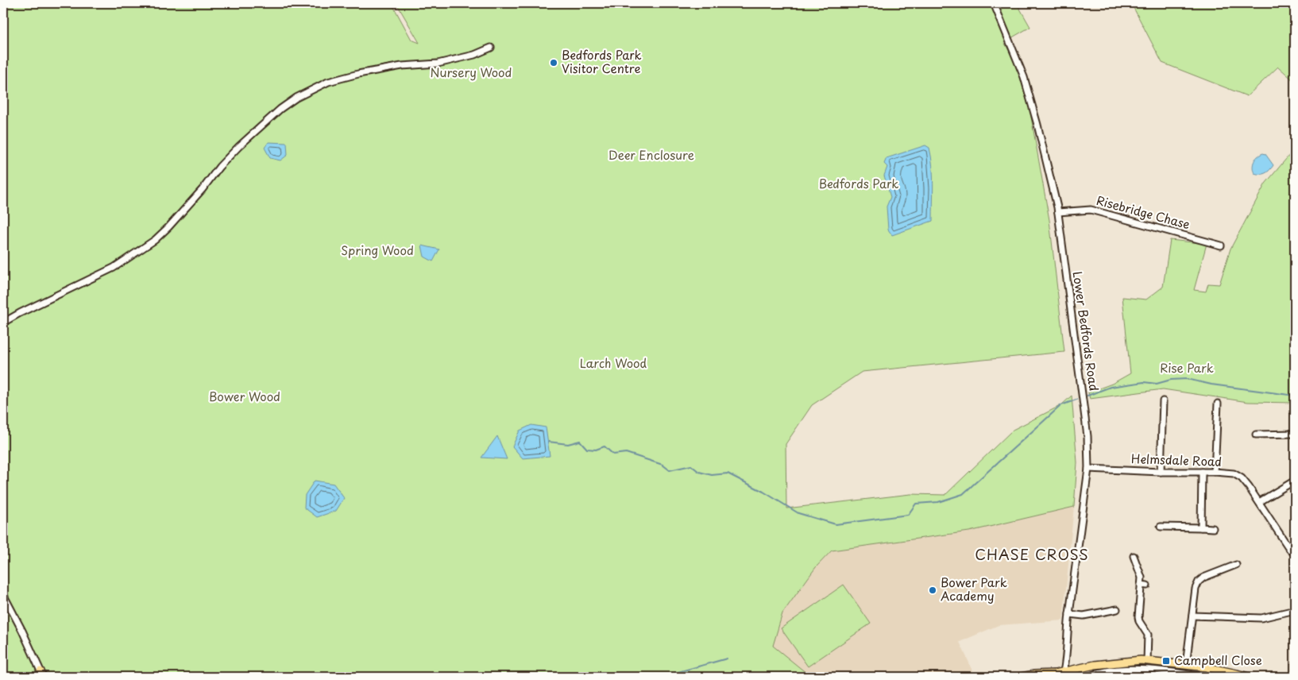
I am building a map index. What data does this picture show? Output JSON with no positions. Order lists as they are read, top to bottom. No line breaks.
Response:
{"streets":{"street":["Risebridge Chase","Lower Bedfords Road","Helmsdale Road"]},"crossings":[["Risebridge Chase","Lower Bedfords Road"],["Lower Bedfords Road","Helmsdale Road"]],"districts":["CHASE CROSS"],"parks":["Nursery Wood","Deer Enclosure","Bedfords Park","Spring Wood","Larch Wood","Rise Park","Bower Wood"],"places":{"other":["Bedfords Park Visitor Centre","Bower Park Academy"],"transit":["Campbell Close"]}}
